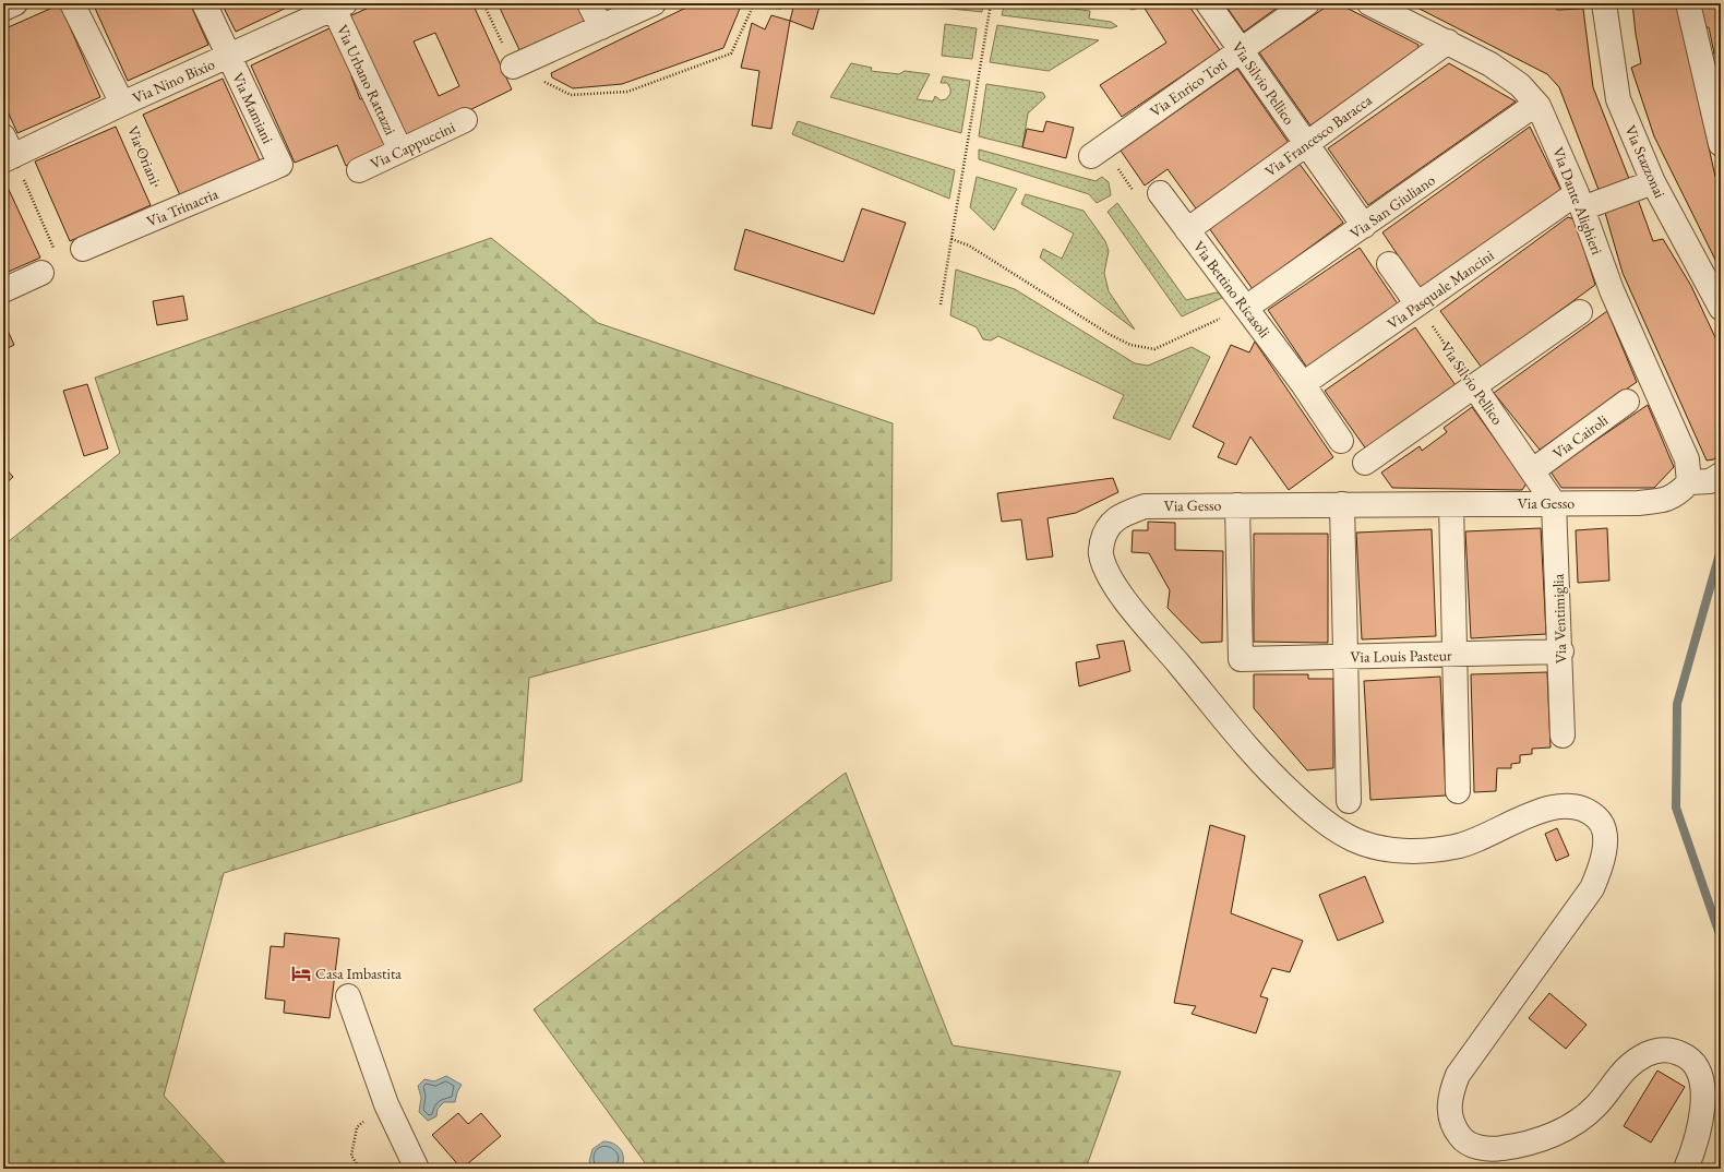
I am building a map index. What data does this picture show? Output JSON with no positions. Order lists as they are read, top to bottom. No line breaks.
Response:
{"streets":{"street":["Via Urbano Rattazzi","Via Nino Bixio","Via Silvio Pellico","Via Enrico Toti","Via Mamiani","Via Francesco Baracca","Via Cappuccini","Via Stazzonai","Via Dante Alighieri","Via San Giuliano","Via Trinacria","Via Bettino Ricasoli","Via Pasquale Mancini","Via Cairoli","Via Gesso","Via Ventimiglia","Via Louis Pasteur"],"path":["Via Oriani"]},"crossings":[["Via Urbano Rattazzi","Via Nino Bixio"],["Via Urbano Rattazzi","Via Cappuccini"],["Via Nino Bixio","Via Mamiani"],["Via Nino Bixio","Via Oriani"],["Via Silvio Pellico","Via Enrico Toti"],["Via Silvio Pellico","Via Francesco Baracca"],["Via Silvio Pellico","Via San Giuliano"],["Via Silvio Pellico","Via Pasquale Mancini"],["Via Silvio Pellico","Via Cairoli"],["Via Silvio Pellico","Via Gesso"],["Via Silvio Pellico","Via Ventimiglia"],["Via Mamiani","Via Trinacria"],["Via Francesco Baracca","Via Dante Alighieri"],["Via Francesco Baracca","Via Bettino Ricasoli"],["Via Oriani","Via Trinacria"],["Via Stazzonai","Via Pasquale Mancini"],["Via Dante Alighieri","Via San Giuliano"],["Via Dante Alighieri","Via Pasquale Mancini"],["Via Dante Alighieri","Via Gesso"],["Via San Giuliano","Via Bettino Ricasoli"],["Via Bettino Ricasoli","Via Pasquale Mancini"],["Via Gesso","Via Ventimiglia"],["Via Gesso","Via Louis Pasteur"],["Via Ventimiglia","Via Louis Pasteur"]],"places":{"hotel":["Casa Imbastita"]}}
